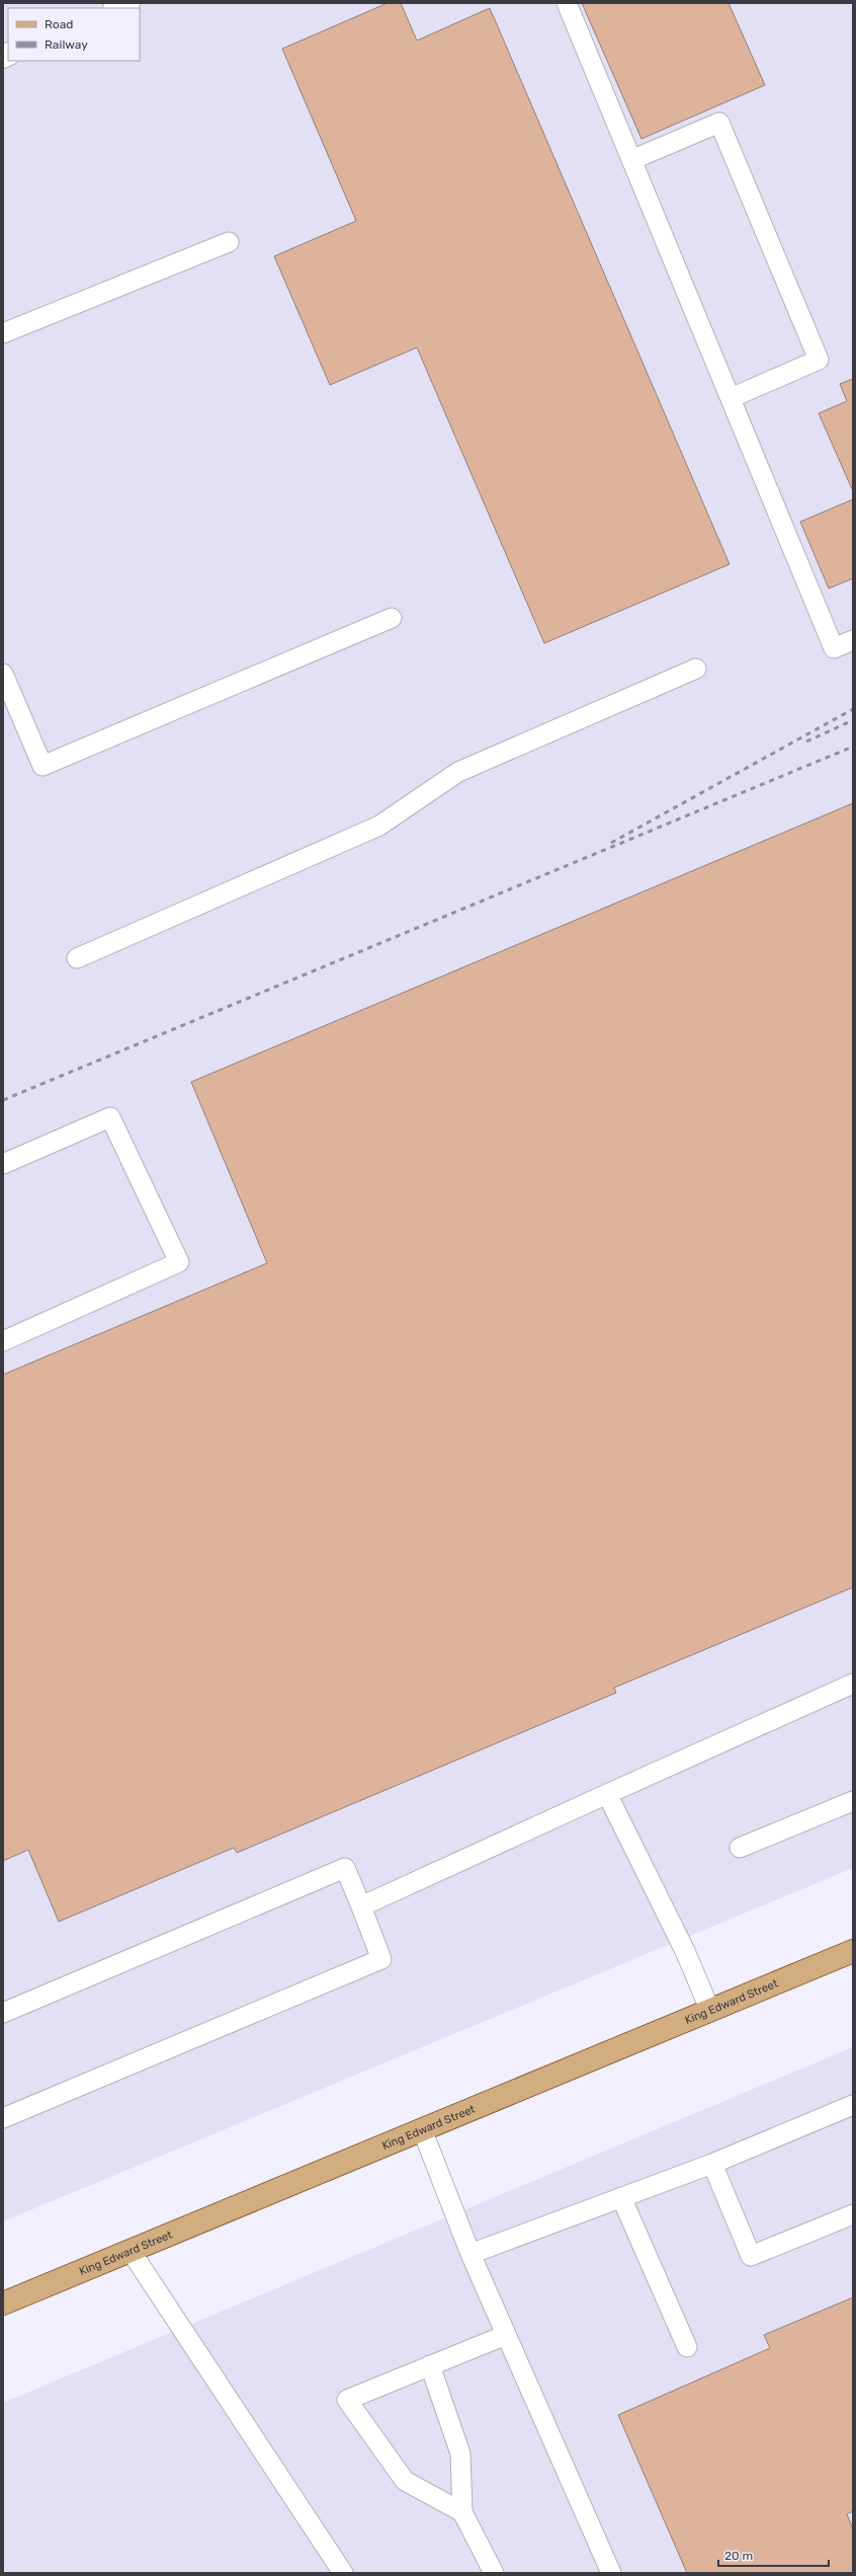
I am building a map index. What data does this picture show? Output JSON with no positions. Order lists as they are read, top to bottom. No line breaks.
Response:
{"streets":{"main road":["King Edward Street"]},"legend":["Road","Railway"],"scale_bar":"20 m"}
